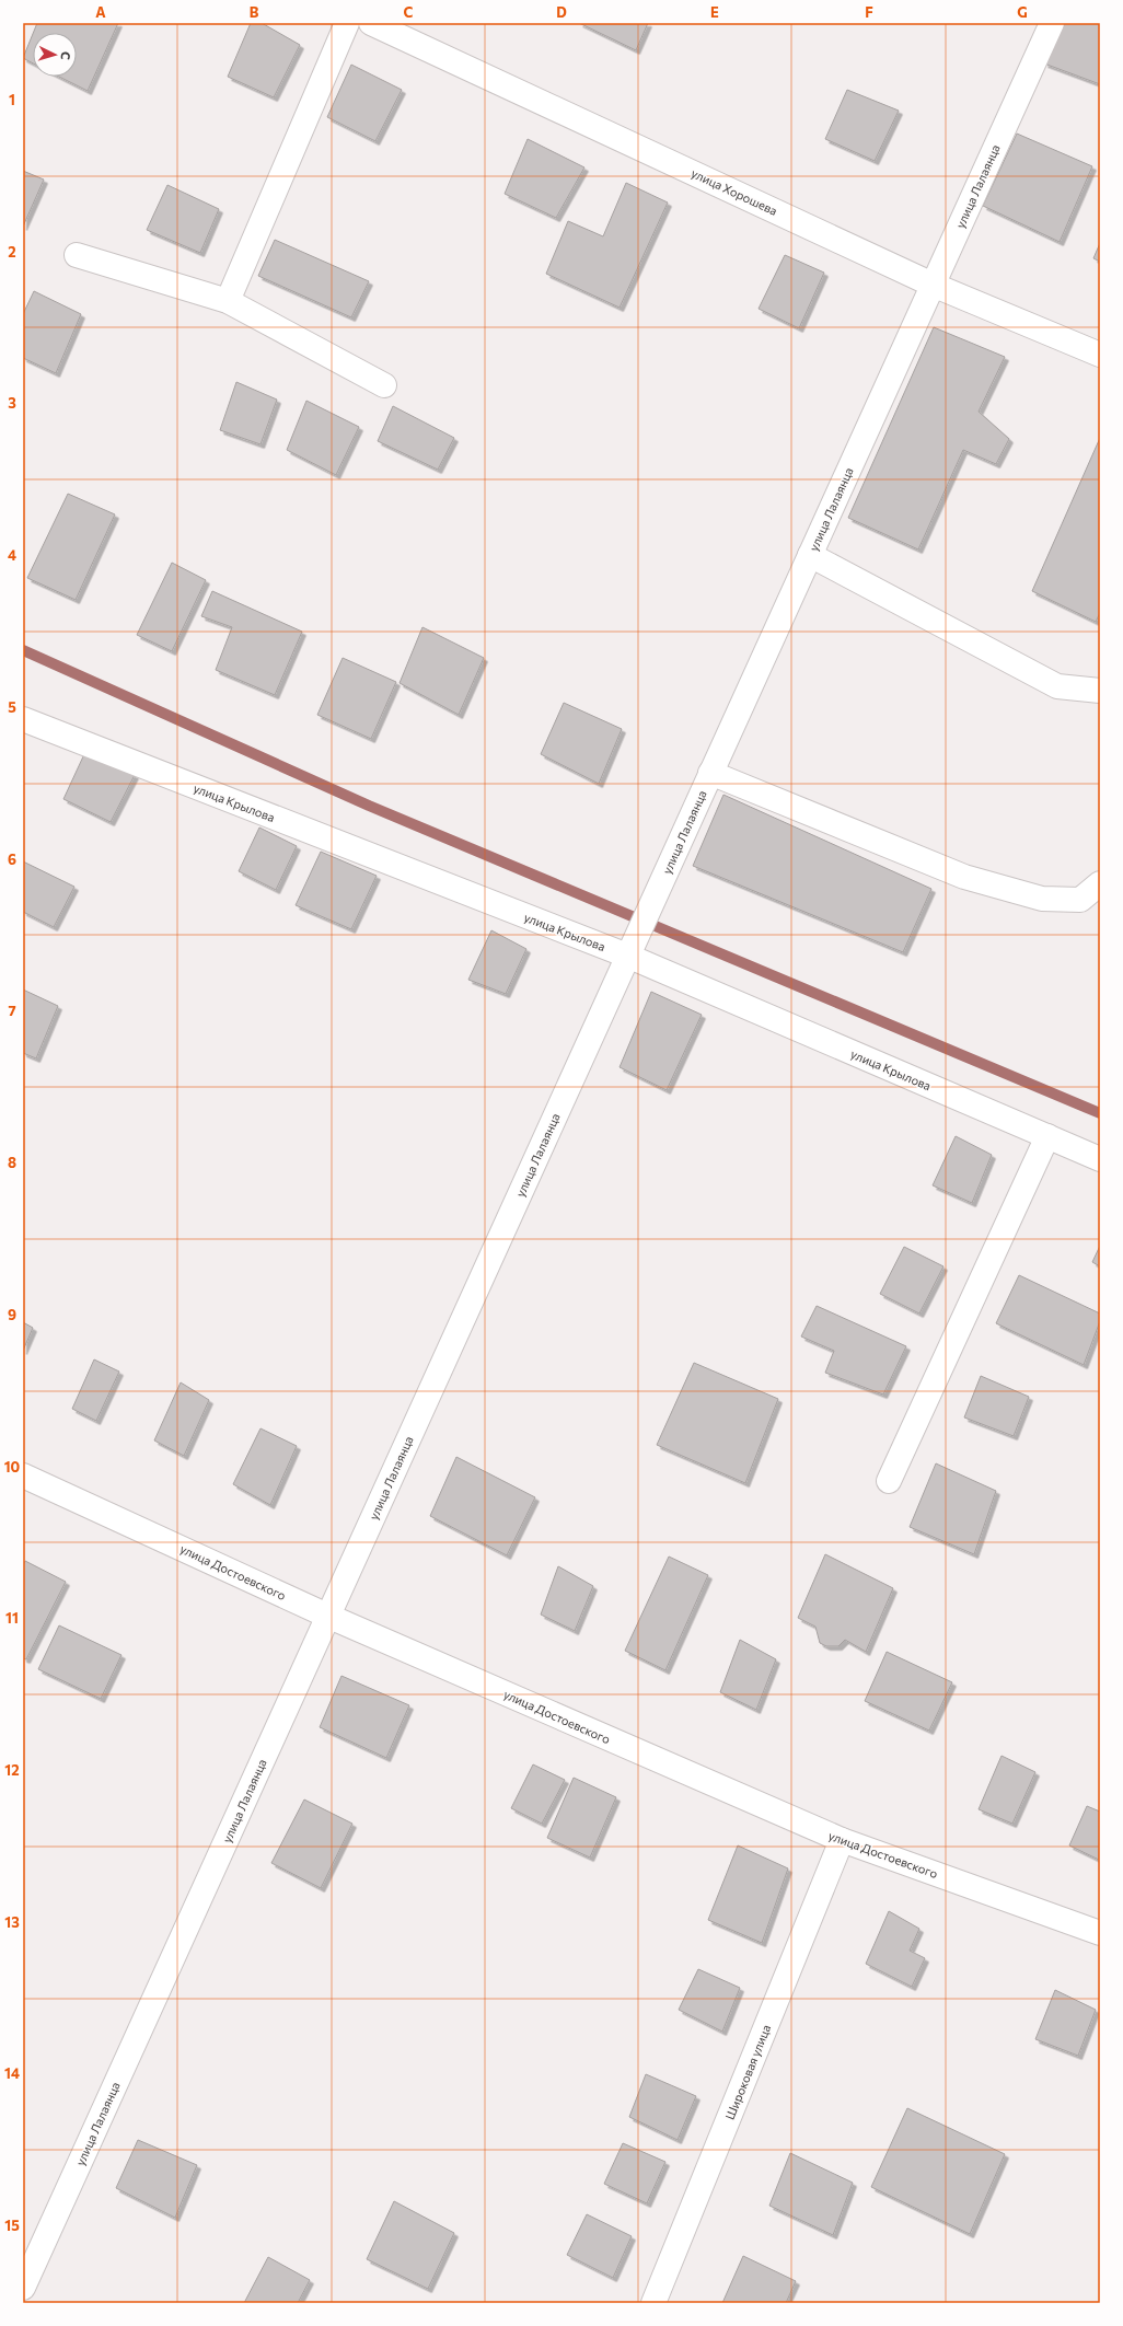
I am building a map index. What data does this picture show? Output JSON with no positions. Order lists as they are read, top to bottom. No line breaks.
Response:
{"streets":{"street":["улица Лалаянца","улица Хорошева","улица Крылова","улица Достоевского","Широковая улица"]},"crossings":[["улица Лалаянца","улица Хорошева"],["улица Лалаянца","улица Крылова"],["улица Лалаянца","улица Достоевского"],["улица Достоевского","Широковая улица"]],"north":"right","grid":{"columns":["A","B","C","D","E","F","G"],"rows":["1","2","3","4","5","6","7","8","9","10","11","12","13","14","15"]}}
